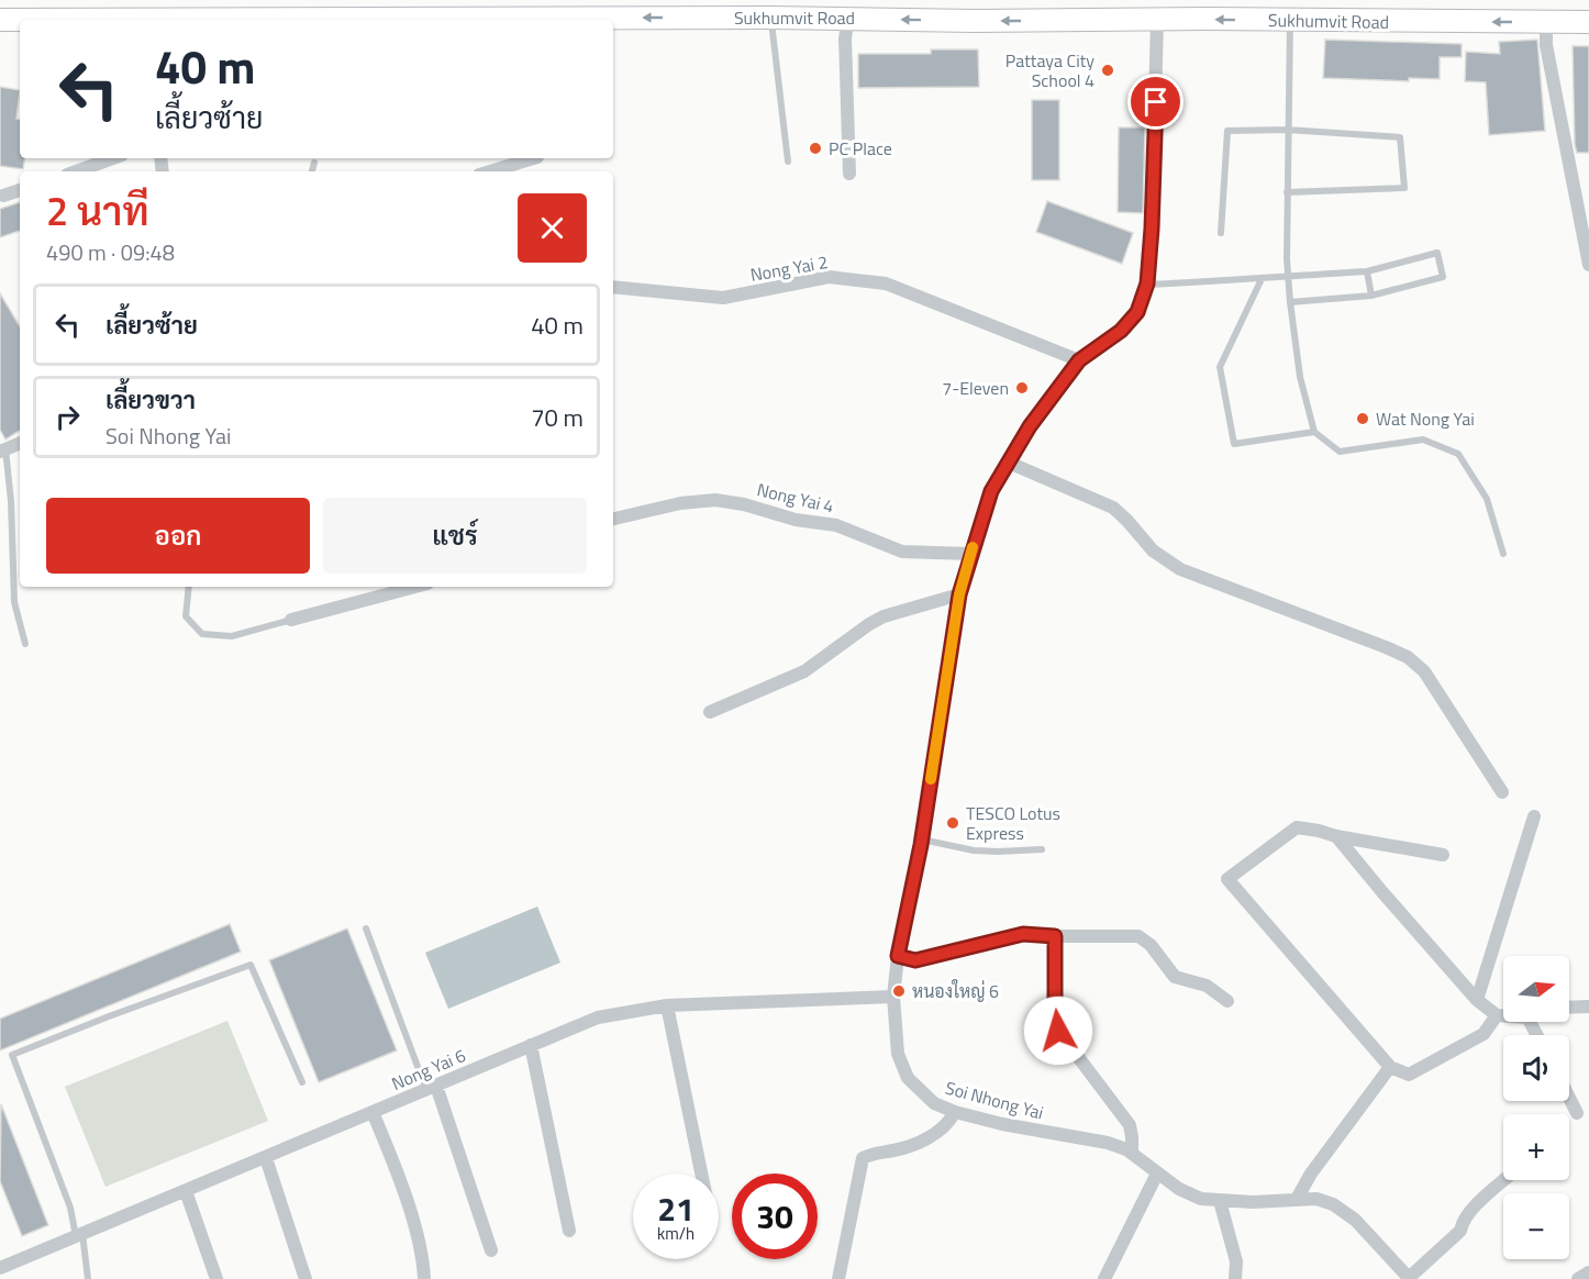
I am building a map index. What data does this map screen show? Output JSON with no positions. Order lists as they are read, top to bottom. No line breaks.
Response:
{"streets":{"highway":["Sukhumvit Road"],"street":["Nong Yai 2","Nong Yai 4","Nong Yai 6","Soi Nhong Yai"]},"crossings":[["Sukhumvit Road","Soi Nhong Yai"],["Nong Yai 2","Soi Nhong Yai"],["Nong Yai 4","Soi Nhong Yai"],["Nong Yai 6","Soi Nhong Yai"]],"one_way":["Sukhumvit Road"],"places":["Pattaya City School 4","PC Place","7-Eleven","Wat Nong Yai","TESCO Lotus Express","หนองใหญ่ 6"],"north":"right","page":{"turn":["40 m","เลี้ยวซ้าย"],"heading":["2 นาที","490 m · 09:48"],"list":[{"name":"เลี้ยวซ้าย","value":"40 m"},{"name":"เลี้ยวขวา","note":"Soi Nhong Yai","value":"70 m"}],"buttons":["ออก","แชร์"],"map_buttons":["+","−"],"speed":"21 km/h","limit":"30"}}
